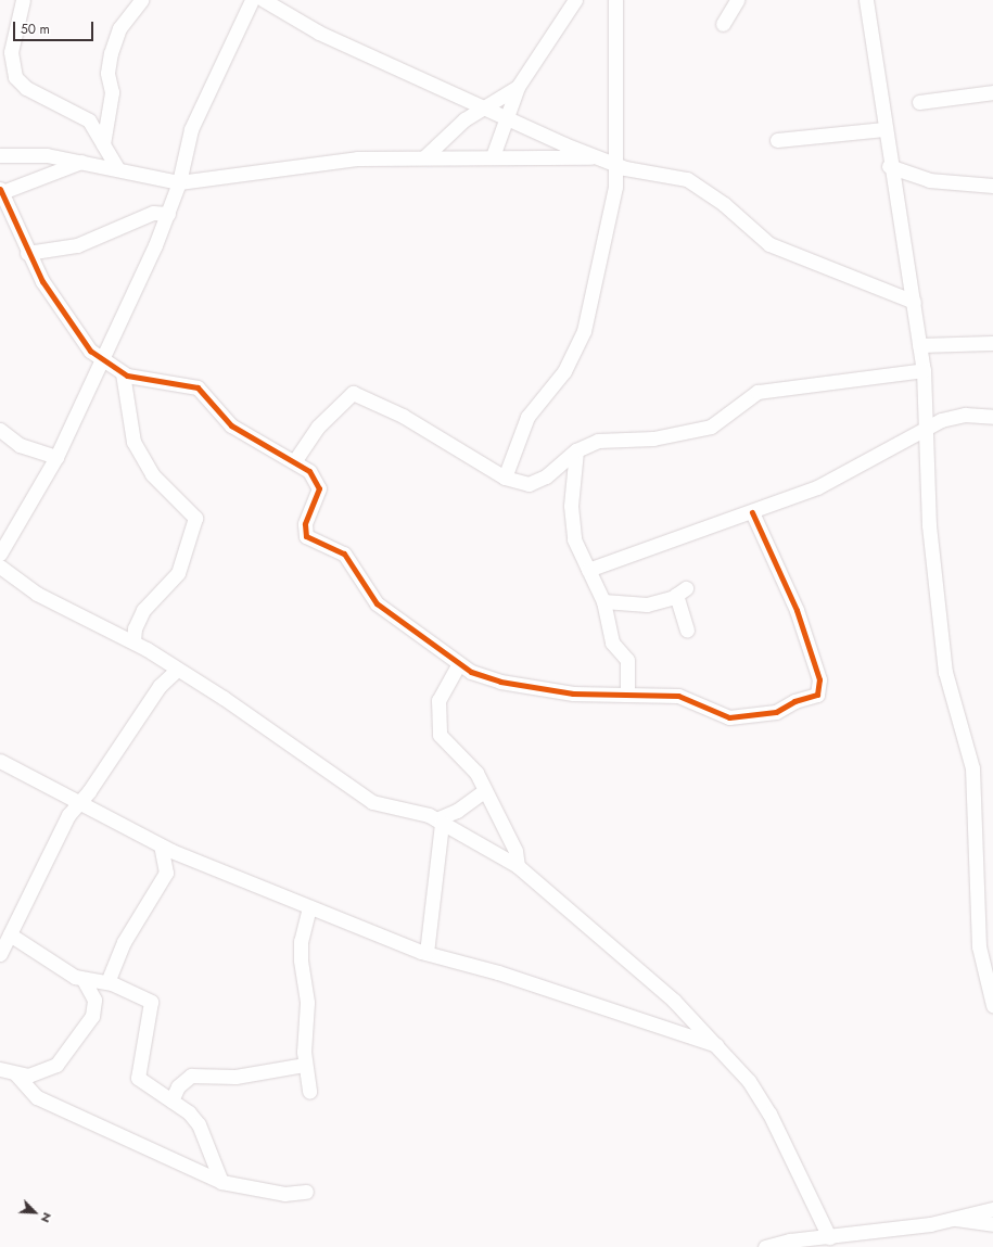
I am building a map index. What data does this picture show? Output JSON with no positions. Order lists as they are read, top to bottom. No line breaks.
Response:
{"scale_bar":"50 m","north":"bottom right"}
